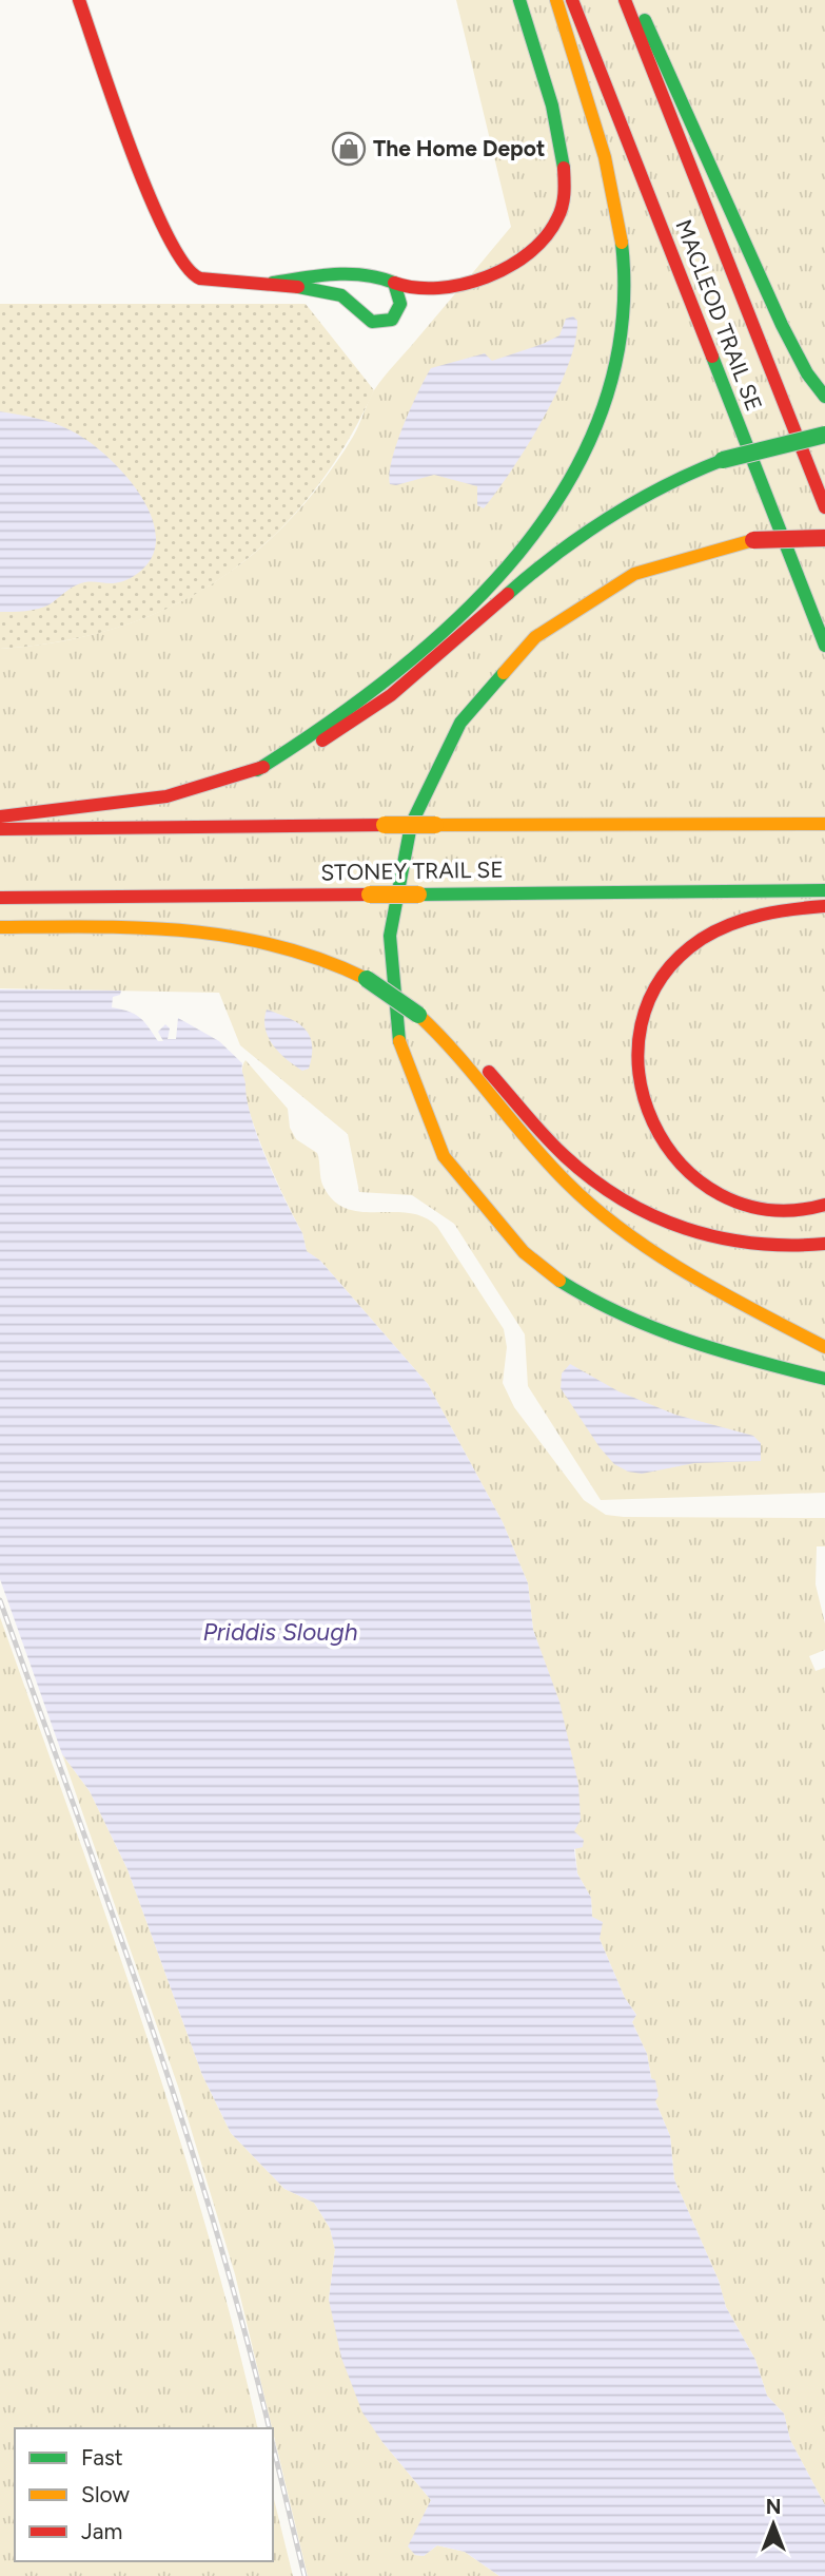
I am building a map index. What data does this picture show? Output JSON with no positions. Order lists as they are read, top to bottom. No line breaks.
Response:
{"streets":{"main road":["MACLEOD TRAIL SE","STONEY TRAIL SE"]},"water":["Priddis Slough"],"places":{"shop":["The Home Depot"]},"legend":["Fast","Slow","Jam"],"north":"top"}
